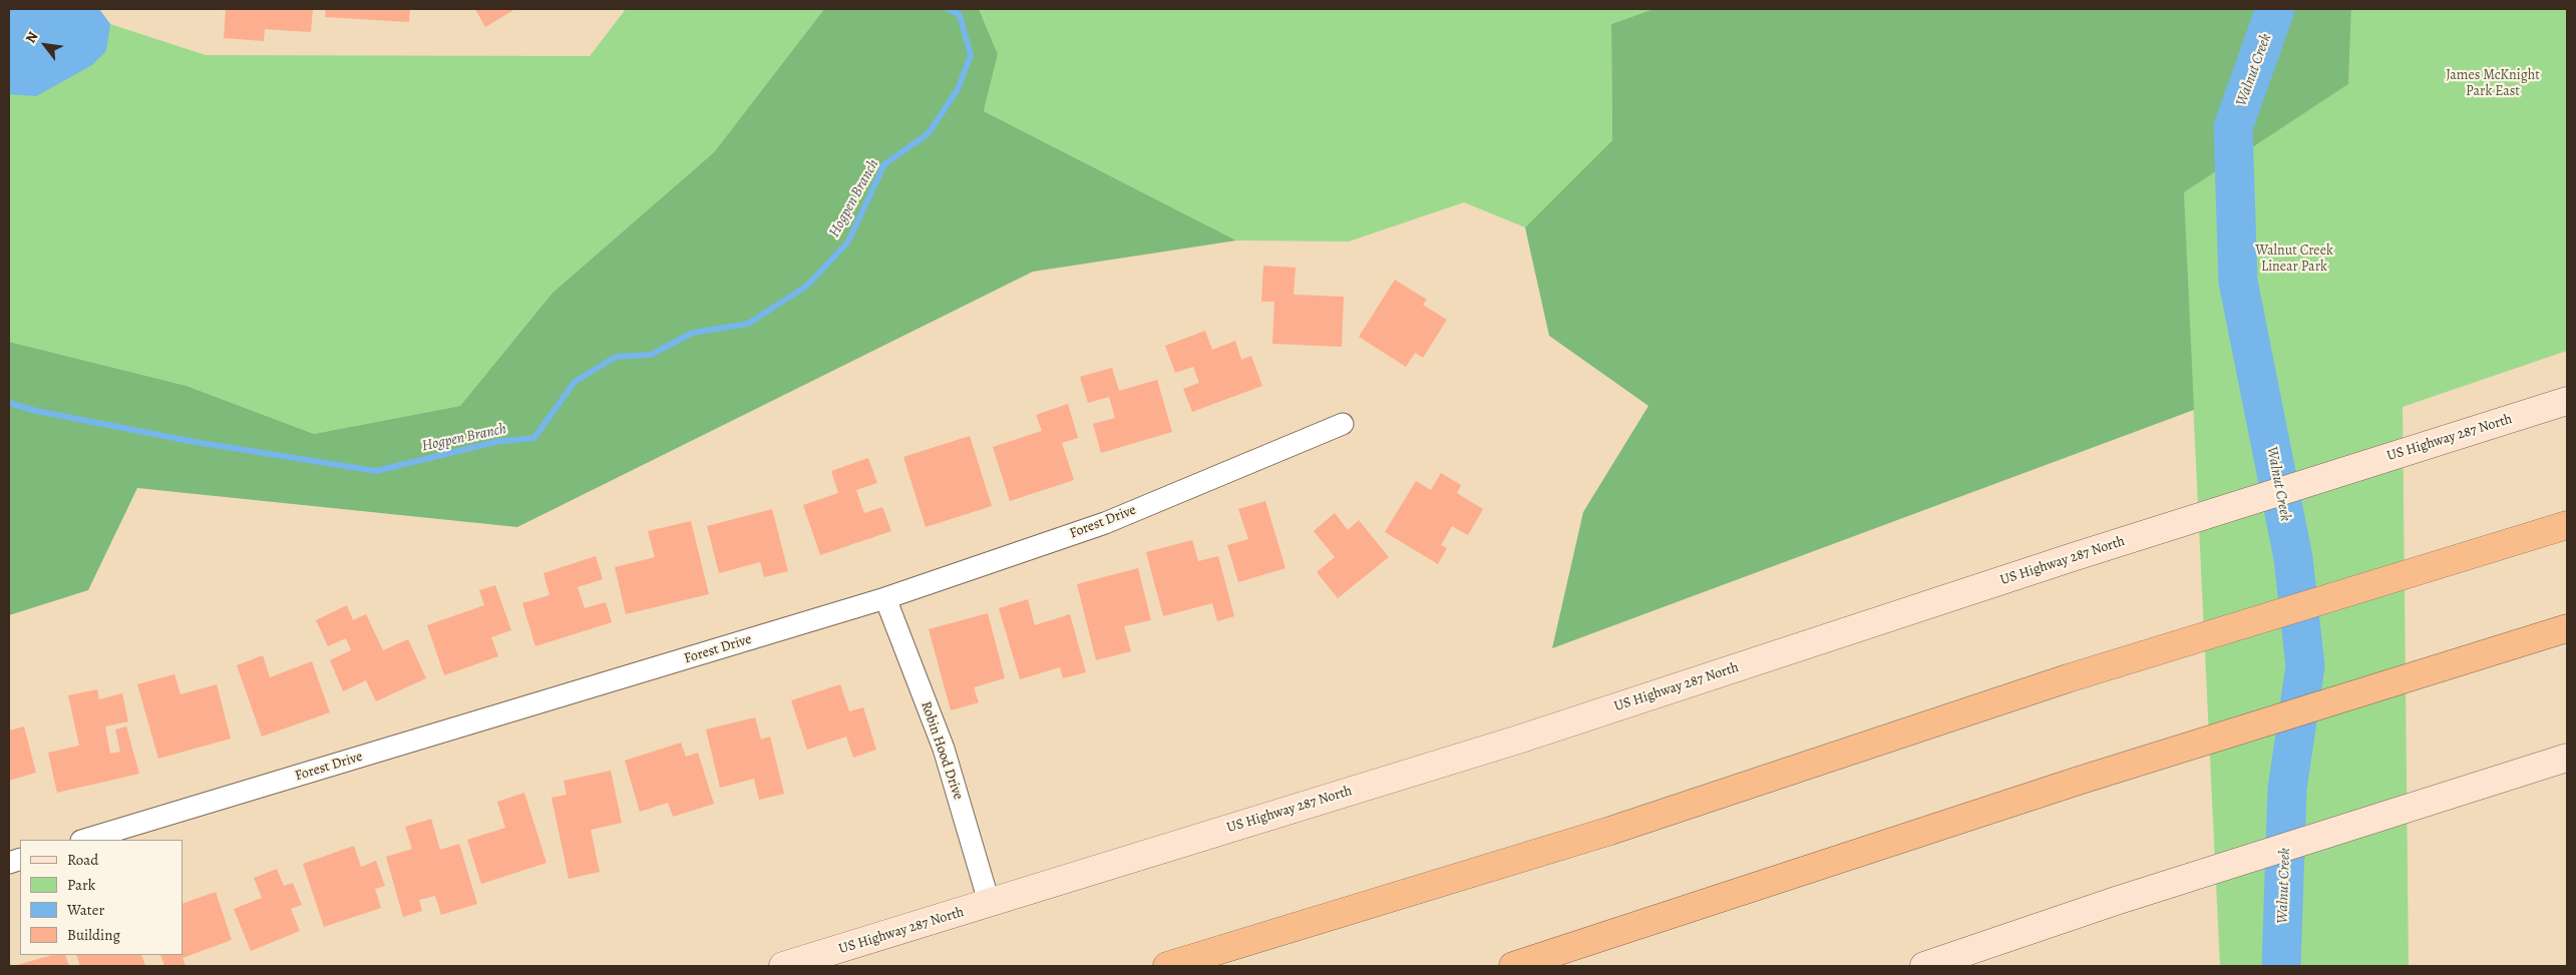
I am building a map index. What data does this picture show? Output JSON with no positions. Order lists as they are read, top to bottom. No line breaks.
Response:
{"streets":{"main road":["US Highway 287 North"],"street":["Forest Drive","Robin Hood Drive"]},"crossings":[["US Highway 287 North","Robin Hood Drive"],["Forest Drive","Robin Hood Drive"]],"water":["Walnut Creek","Hogpen Branch"],"parks":["James McKnight Park East","Walnut Creek Linear Park"],"legend":["Road","Park","Water","Building"],"north":"top left"}
